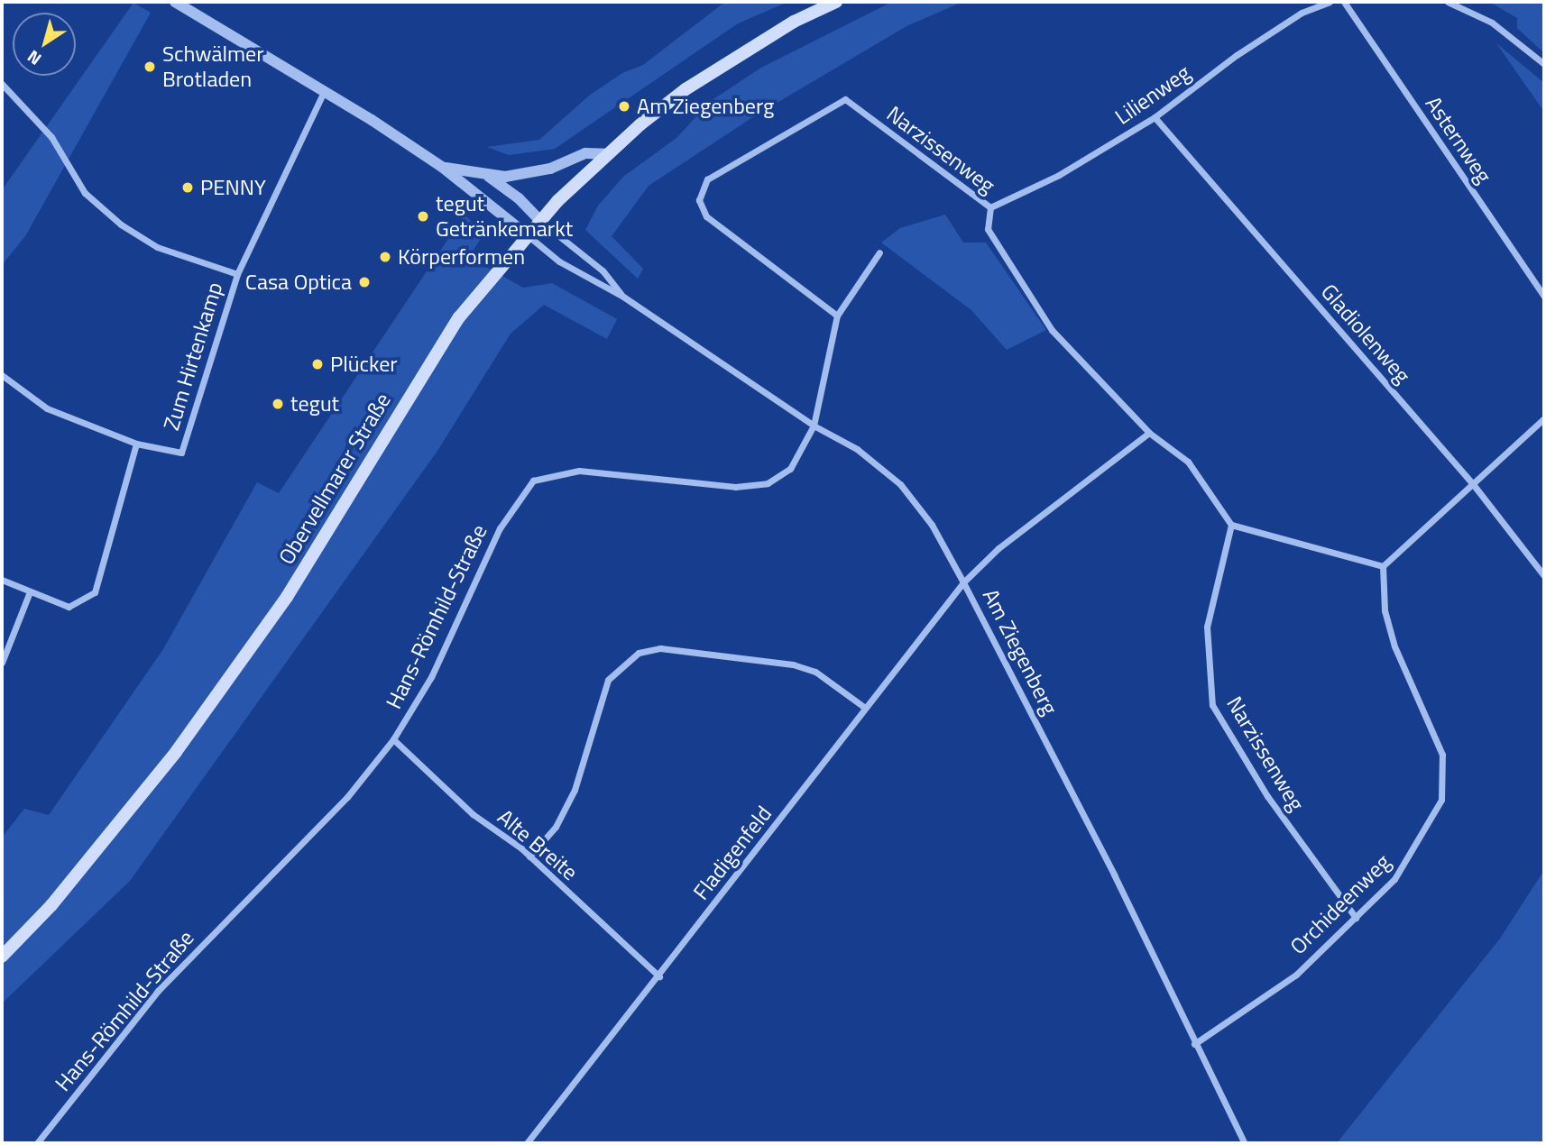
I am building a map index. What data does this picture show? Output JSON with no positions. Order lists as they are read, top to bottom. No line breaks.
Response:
{"streets":{"main road":["Obervellmarer Straße"],"street":["Lilienweg","Asternweg","Narzissenweg","Gladiolenweg","Zum Hirtenkamp","Hans-Römhild-Straße","Am Ziegenberg","Alte Breite","Fladigenfeld","Orchideenweg"]},"crossings":[["Lilienweg","Narzissenweg"],["Lilienweg","Gladiolenweg"],["Narzissenweg","Orchideenweg"],["Obervellmarer Straße","Am Ziegenberg"],["Hans-Römhild-Straße","Am Ziegenberg"],["Hans-Römhild-Straße","Alte Breite"],["Am Ziegenberg","Fladigenfeld"],["Am Ziegenberg","Orchideenweg"],["Alte Breite","Fladigenfeld"]],"places":["Schwälmer Brotladen","Am Ziegenberg","PENNY","tegut Getränkemarkt","Körperformen","Casa Optica","Plücker","tegut"],"north":"bottom left"}
